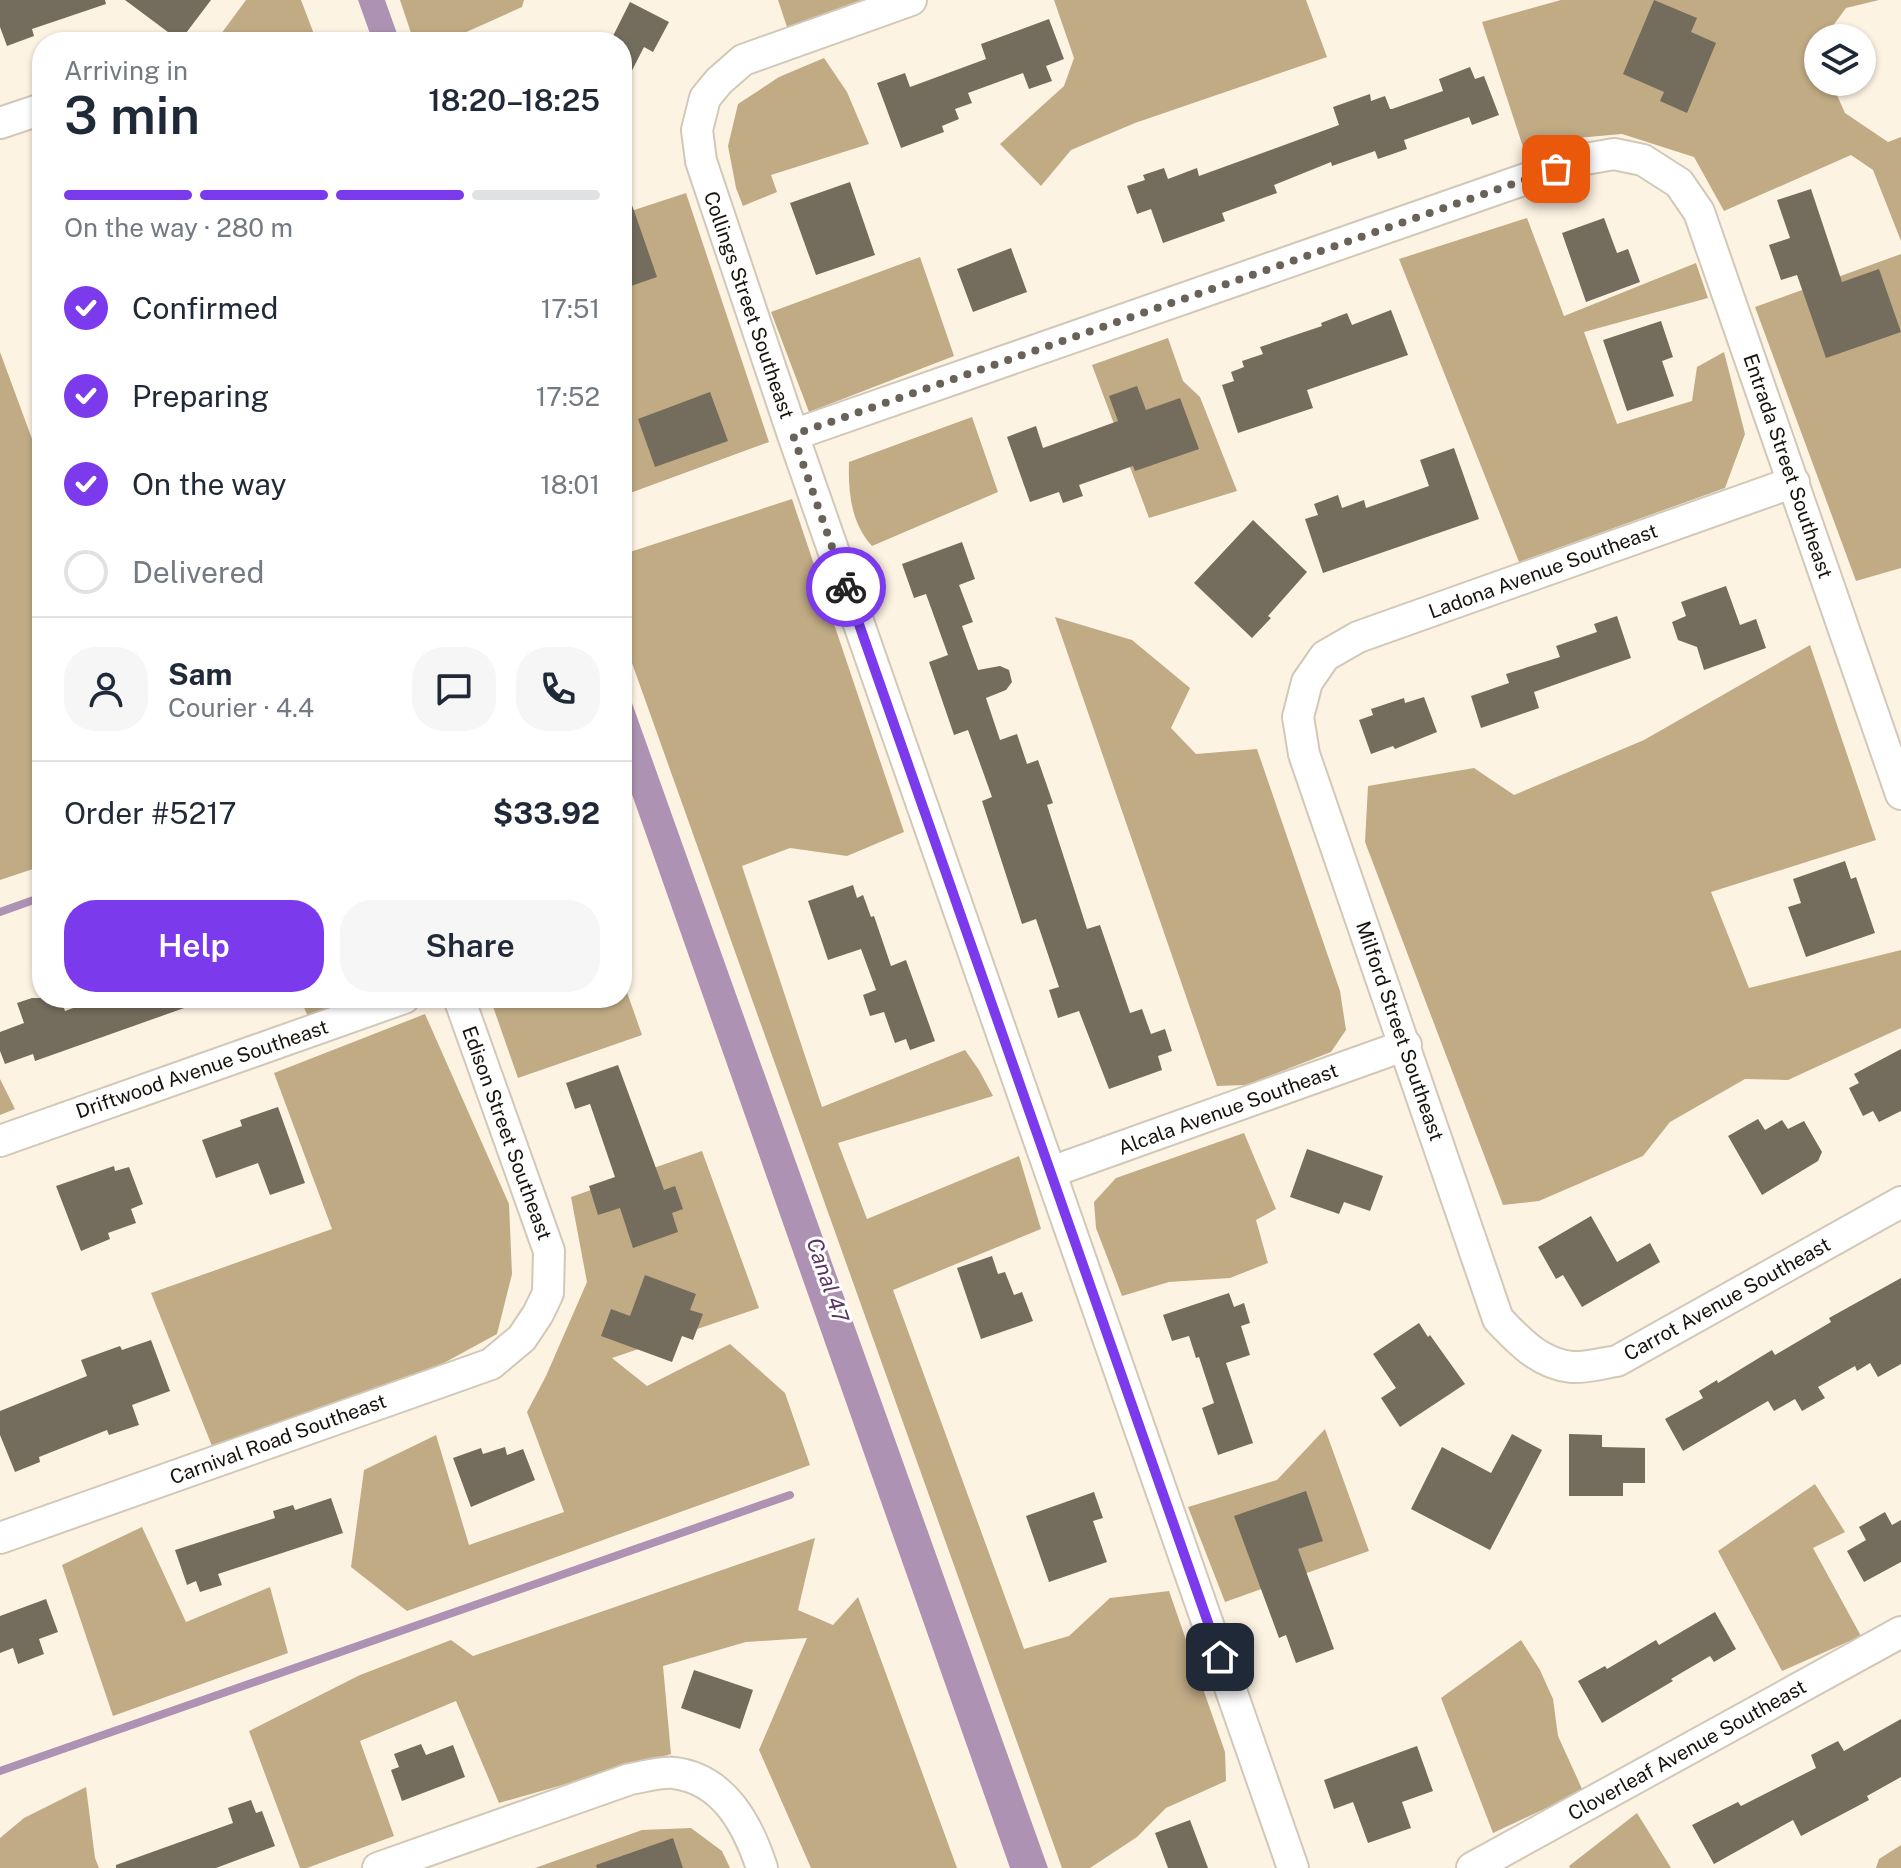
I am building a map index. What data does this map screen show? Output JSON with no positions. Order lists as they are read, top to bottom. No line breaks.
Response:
{"streets":{"street":["Collings Street Southeast","Entrada Street Southeast","Ladona Avenue Southeast","Milford Street Southeast","Driftwood Avenue Southeast","Alcala Avenue Southeast","Edison Street Southeast","Carrot Avenue Southeast","Carnival Road Southeast","Cloverleaf Avenue Southeast"]},"crossings":[["Collings Street Southeast","Entrada Street Southeast"],["Collings Street Southeast","Alcala Avenue Southeast"],["Entrada Street Southeast","Ladona Avenue Southeast"],["Ladona Avenue Southeast","Milford Street Southeast"],["Milford Street Southeast","Alcala Avenue Southeast"],["Milford Street Southeast","Carrot Avenue Southeast"],["Edison Street Southeast","Carnival Road Southeast"]],"water":["Canal 47"],"page":{"heading":["3 min","Arriving in","18:20–18:25"],"panel":["Sam","Courier · 4.4","Order #5217","$33.92"],"bar":"On the way · 280 m","list":[["Confirmed","17:51"],["Preparing","17:52"],["On the way","18:01"],"Delivered"],"buttons":["Help","Share"]}}
